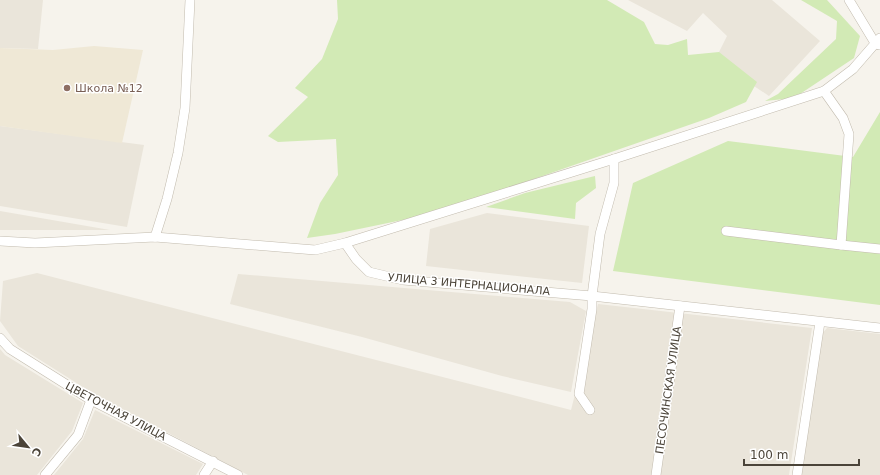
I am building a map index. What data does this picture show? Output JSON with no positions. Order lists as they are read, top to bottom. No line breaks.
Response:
{"streets":{"street":["УЛИЦА 3 ИНТЕРНАЦИОНАЛА","ПЕСОЧИНСКАЯ УЛИЦА","ЦВЕТОЧНАЯ УЛИЦА"]},"crossings":[["УЛИЦА 3 ИНТЕРНАЦИОНАЛА","ПЕСОЧИНСКАЯ УЛИЦА"]],"places":["Школа №12"],"scale_bar":"100 m","north":"bottom right"}
